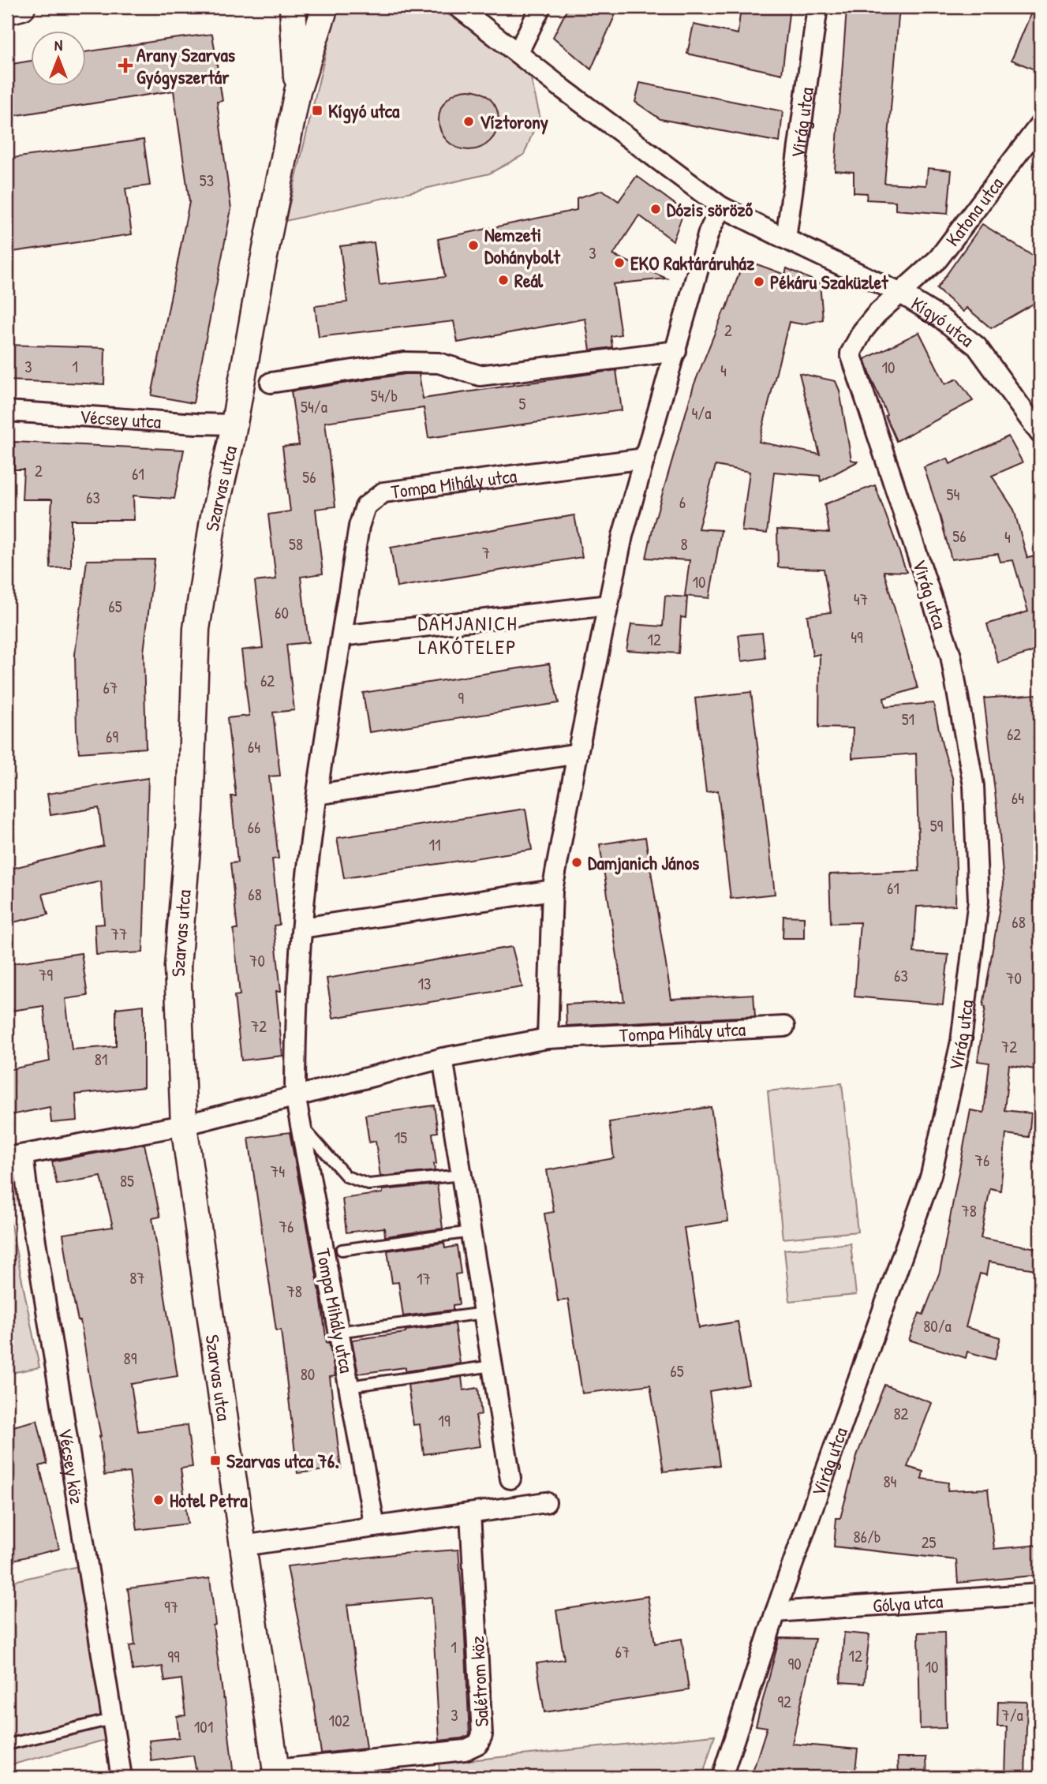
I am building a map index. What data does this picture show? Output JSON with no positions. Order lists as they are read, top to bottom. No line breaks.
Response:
{"streets":{"street":["Virág utca","Katona utca","Kígyó utca","Vécsey utca","Tompa Mihály utca","Szarvas utca","Vécsey köz","Gólya utca","Salétrom köz"]},"crossings":[["Virág utca","Katona utca"],["Virág utca","Kígyó utca"],["Virág utca","Gólya utca"],["Katona utca","Kígyó utca"],["Vécsey utca","Szarvas utca"],["Tompa Mihály utca","Szarvas utca"],["Tompa Mihály utca","Vécsey köz"],["Szarvas utca","Vécsey köz"],["Szarvas utca","Salétrom köz"]],"districts":["DAMJANICH LAKÓTELEP"],"places":{"health":["Arany Szarvas Gyógyszertár"],"transit":["Kígyó utca","Szarvas utca 76."],"other":["Víztorony","Dózis söröző","Nemzeti Dohánybolt","EKO Raktáráruház","Reál","Pékáru Szaküzlet","Damjanich János","Hotel Petra"]},"house_numbers":["53","3","2","3","1","10","4","54/b","5","54/a","4/a","2","61","56","54","63","6","56","4","58","8","7","10","47","65","60","49","12","62","67","9","51","62","69","64","64","59","66","11","61","68","68","77","70","79","63","70","13","72","72","81","15","76","74","85","78","76","87","17","78","80/a","89","65","80","82","19","84","86/b","25","97","1","67","12","99","90","10","92","3","7/a","102","101"],"north":"top"}
